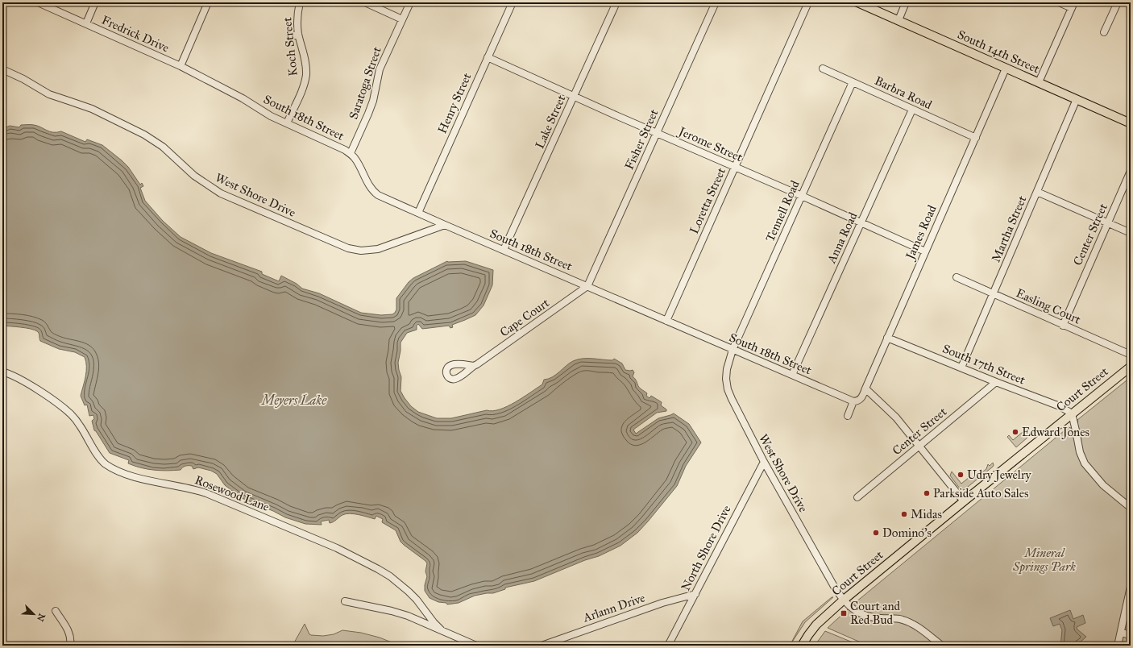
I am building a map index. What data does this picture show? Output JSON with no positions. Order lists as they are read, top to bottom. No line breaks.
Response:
{"streets":{"main road":["South 14th Street","Court Street"],"street":["Fredrick Drive","Koch Street","Saratoga Street","Barbra Road","Henry Street","South 18th Street","Lake Street","Fisher Street","Jerome Street","West Shore Drive","Loretta Street","Tennell Road","Martha Street","James Road","Center Street","Anna Road","Easling Court","Cape Court","South 17th Street","Rosewood Lane","North Shore Drive","Arlann Drive"]},"crossings":[["Fredrick Drive","South 18th Street"],["Koch Street","South 18th Street"],["South 14th Street","Martha Street"],["South 14th Street","James Road"],["Saratoga Street","South 18th Street"],["Barbra Road","Tennell Road"],["Barbra Road","James Road"],["Barbra Road","Anna Road"],["Henry Street","South 18th Street"],["Henry Street","Jerome Street"],["South 18th Street","Lake Street"],["South 18th Street","Fisher Street"],["South 18th Street","West Shore Drive"],["South 18th Street","Loretta Street"],["South 18th Street","Tennell Road"],["South 18th Street","James Road"],["South 18th Street","Anna Road"],["South 18th Street","Cape Court"],["Lake Street","Jerome Street"],["Fisher Street","Jerome Street"],["Fisher Street","Cape Court"],["Jerome Street","Loretta Street"],["Jerome Street","Tennell Road"],["Jerome Street","James Road"],["Jerome Street","Anna Road"],["West Shore Drive","Tennell Road"],["West Shore Drive","Court Street"],["West Shore Drive","North Shore Drive"],["Martha Street","Easling Court"],["Martha Street","South 17th Street"],["James Road","South 17th Street"],["Center Street","Easling Court"],["Center Street","South 17th Street"],["South 17th Street","Court Street"],["North Shore Drive","Arlann Drive"]],"water":["Meyers Lake"],"parks":["Mineral Springs Park"],"places":{"other":["Edward Jones","Udry Jewelry","Parkside Auto Sales","Midas","Domino's"],"transit":["Court and Red Bud"]},"north":"bottom right"}
